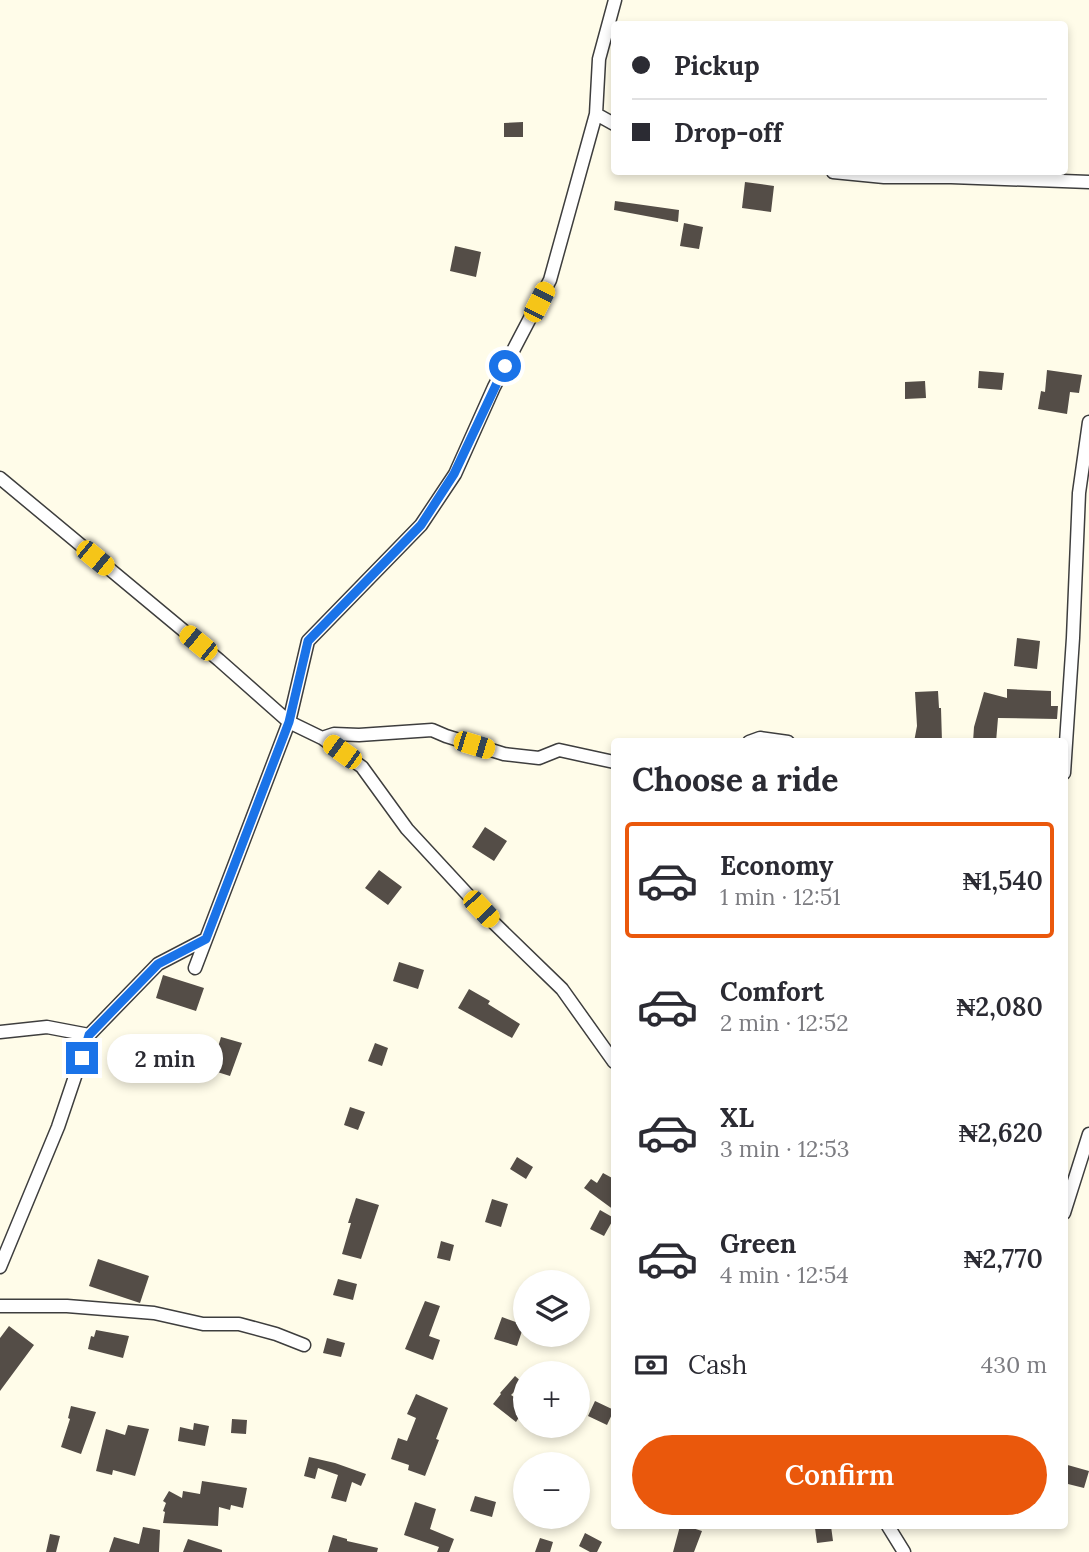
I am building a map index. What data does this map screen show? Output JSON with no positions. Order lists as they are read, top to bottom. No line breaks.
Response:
{"page":{"banner":["Pickup","Drop-off"],"heading":"Choose a ride","list":[{"name":"Economy","note":"1 min · 12:51","value":"₦1,540"},{"name":"Comfort","note":"2 min · 12:52","value":"₦2,080"},{"name":"XL","note":"3 min · 12:53","value":"₦2,620"},{"name":"Green","note":"4 min · 12:54","value":"₦2,770"}],"bubble":"2 min","map_buttons":["+","−"],"pay":["Cash","430 m"],"buttons":"Confirm"}}
